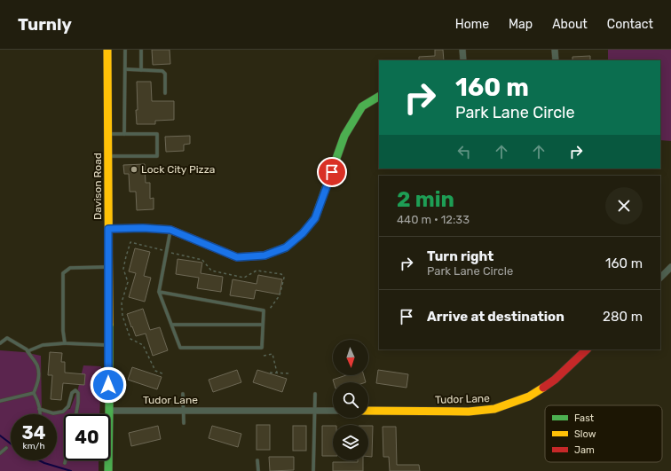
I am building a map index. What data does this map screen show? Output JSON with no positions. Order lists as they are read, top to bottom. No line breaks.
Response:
{"streets":{"street":["Davison Road","Tudor Lane"]},"crossings":[["Davison Road","Tudor Lane"]],"places":["Lock City Pizza"],"legend":["Fast","Slow","Jam"],"north":"bottom","page":{"header":"Turnly","nav":["Home","Map","About","Contact"],"turn":["160 m","Park Lane Circle"],"heading":["2 min","440 m · 12:33"],"list":[{"name":"Turn right","note":"Park Lane Circle","value":"160 m"},{"name":"Arrive at destination","value":"280 m"}],"speed":"34 km/h","limit":"40"}}
